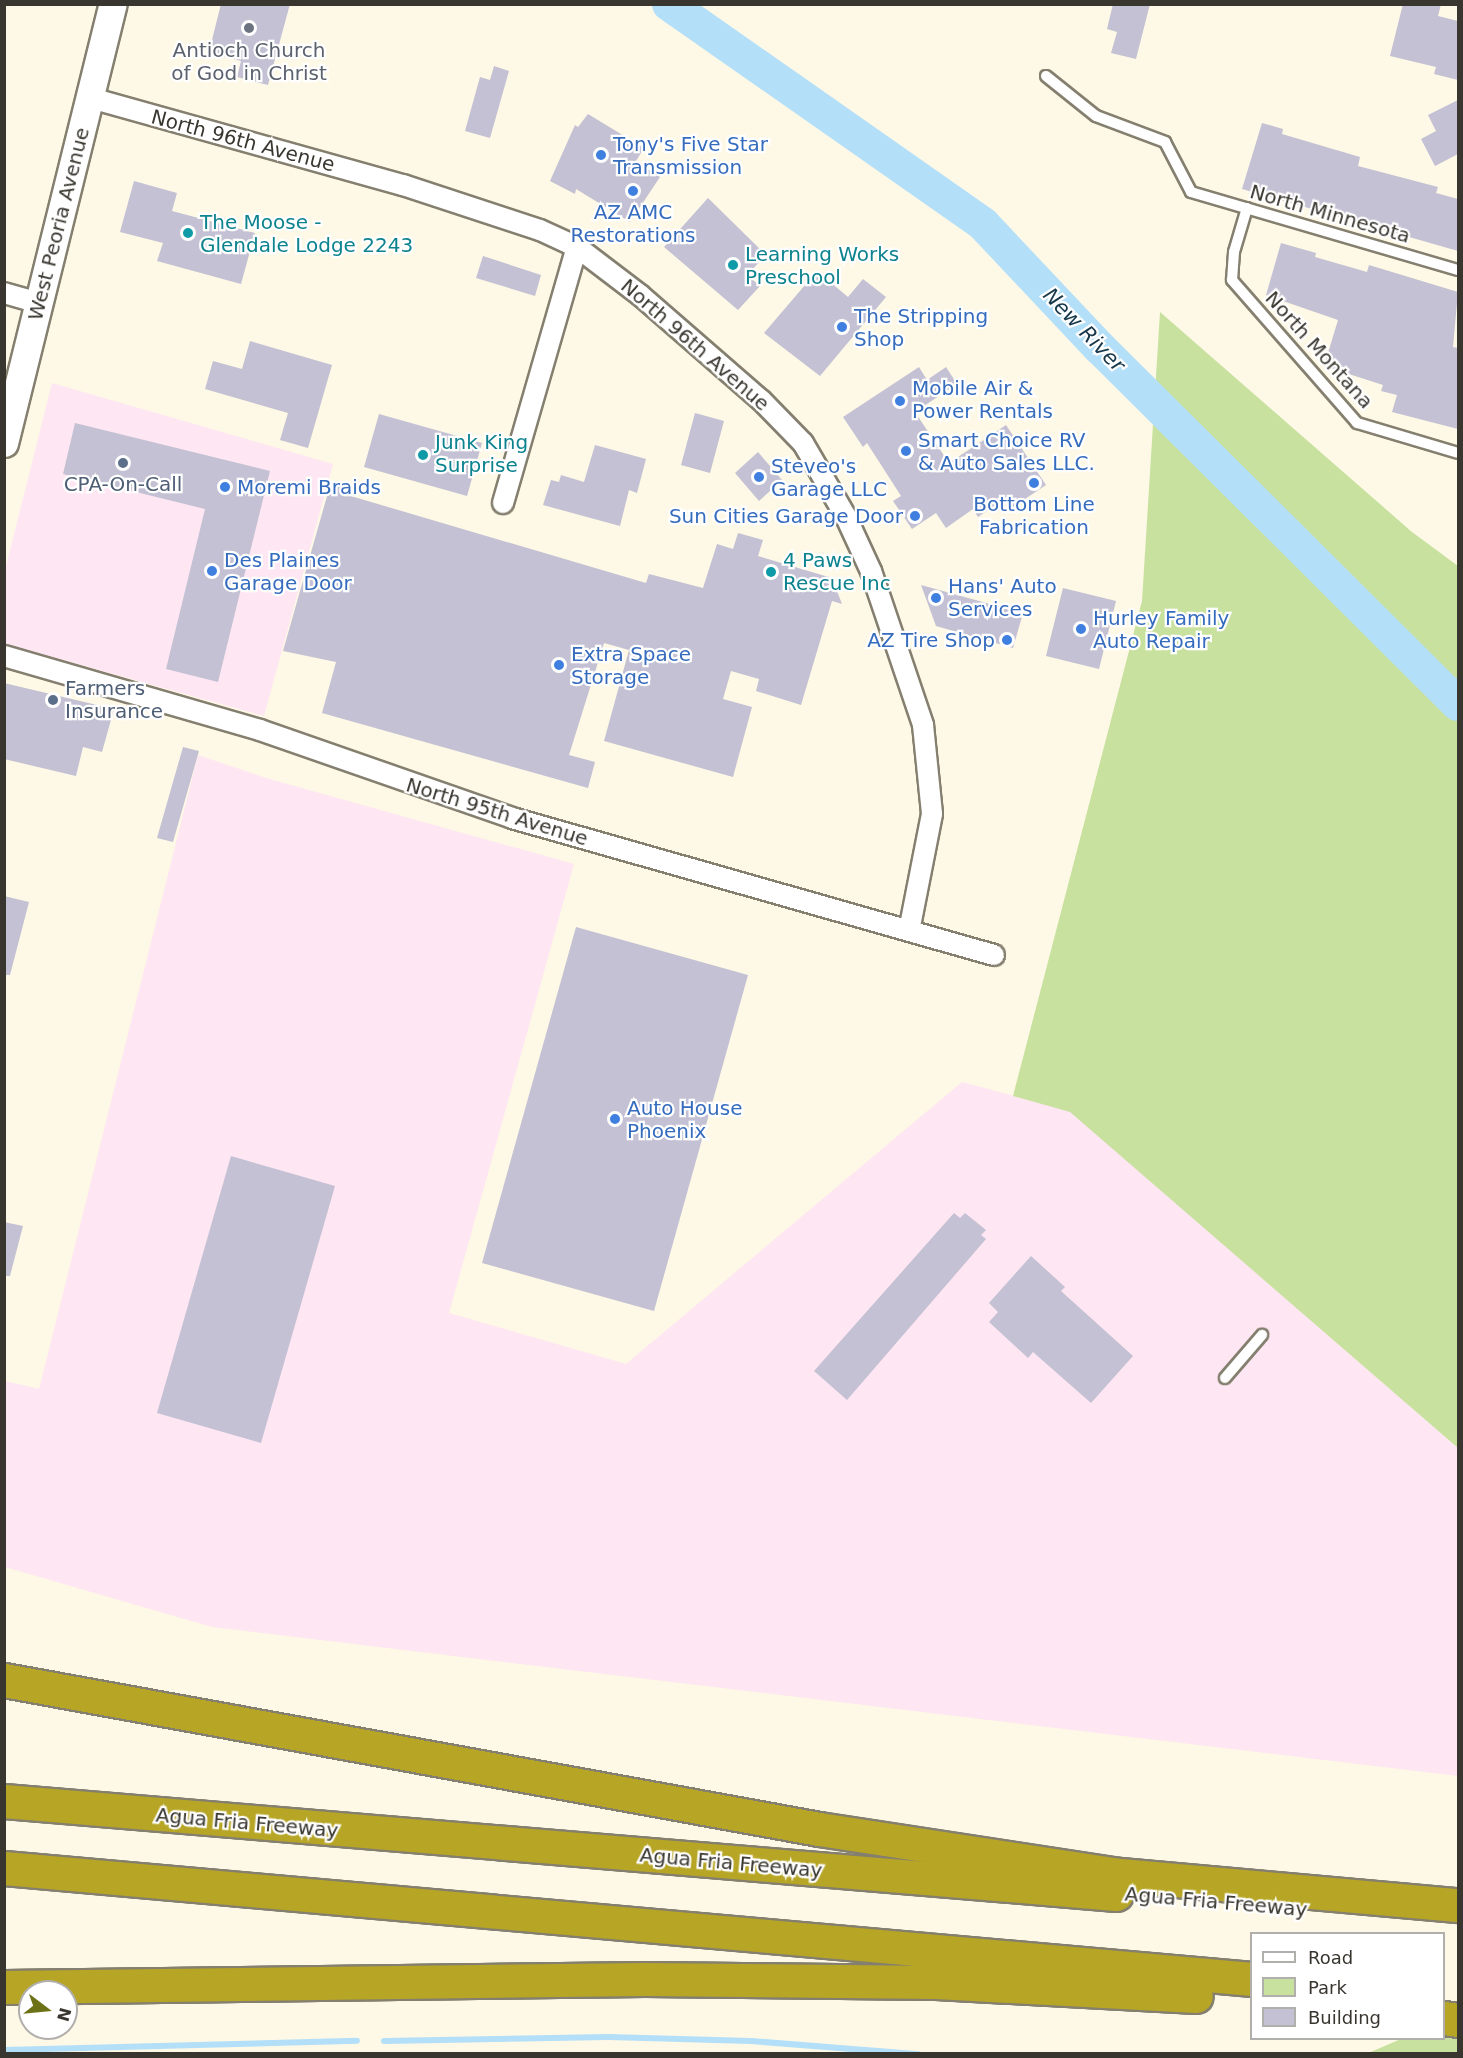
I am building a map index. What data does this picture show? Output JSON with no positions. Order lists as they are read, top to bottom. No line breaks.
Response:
{"streets":{"highway":["Agua Fria Freeway"],"main road":["West Peoria Avenue"],"street":["North 96th Avenue","North 95th Avenue"],"lane":["North Minnesota","North Montana"]},"crossings":[["North 96th Avenue","West Peoria Avenue"],["North 96th Avenue","North 95th Avenue"],["North Minnesota","North Montana"]],"water":["New River"],"places":["Antioch Church of God in Christ","Tony's Five Star Transmission","AZ AMC Restorations","The Moose - Glendale Lodge 2243","Learning Works Preschool","The Stripping Shop","Mobile Air & Power Rentals","Smart Choice RV & Auto Sales LLC.","Junk King Surprise","CPA-On-Call","Steveo's Garage LLC","Bottom Line Fabrication","Moremi Braids","Sun Cities Garage Door","Des Plaines Garage Door","4 Paws Rescue Inc","Hans' Auto Services","Hurley Family Auto Repair","AZ Tire Shop","Extra Space Storage","Farmers Insurance","Auto House Phoenix"],"legend":["Road","Park","Building"],"north":"right"}
